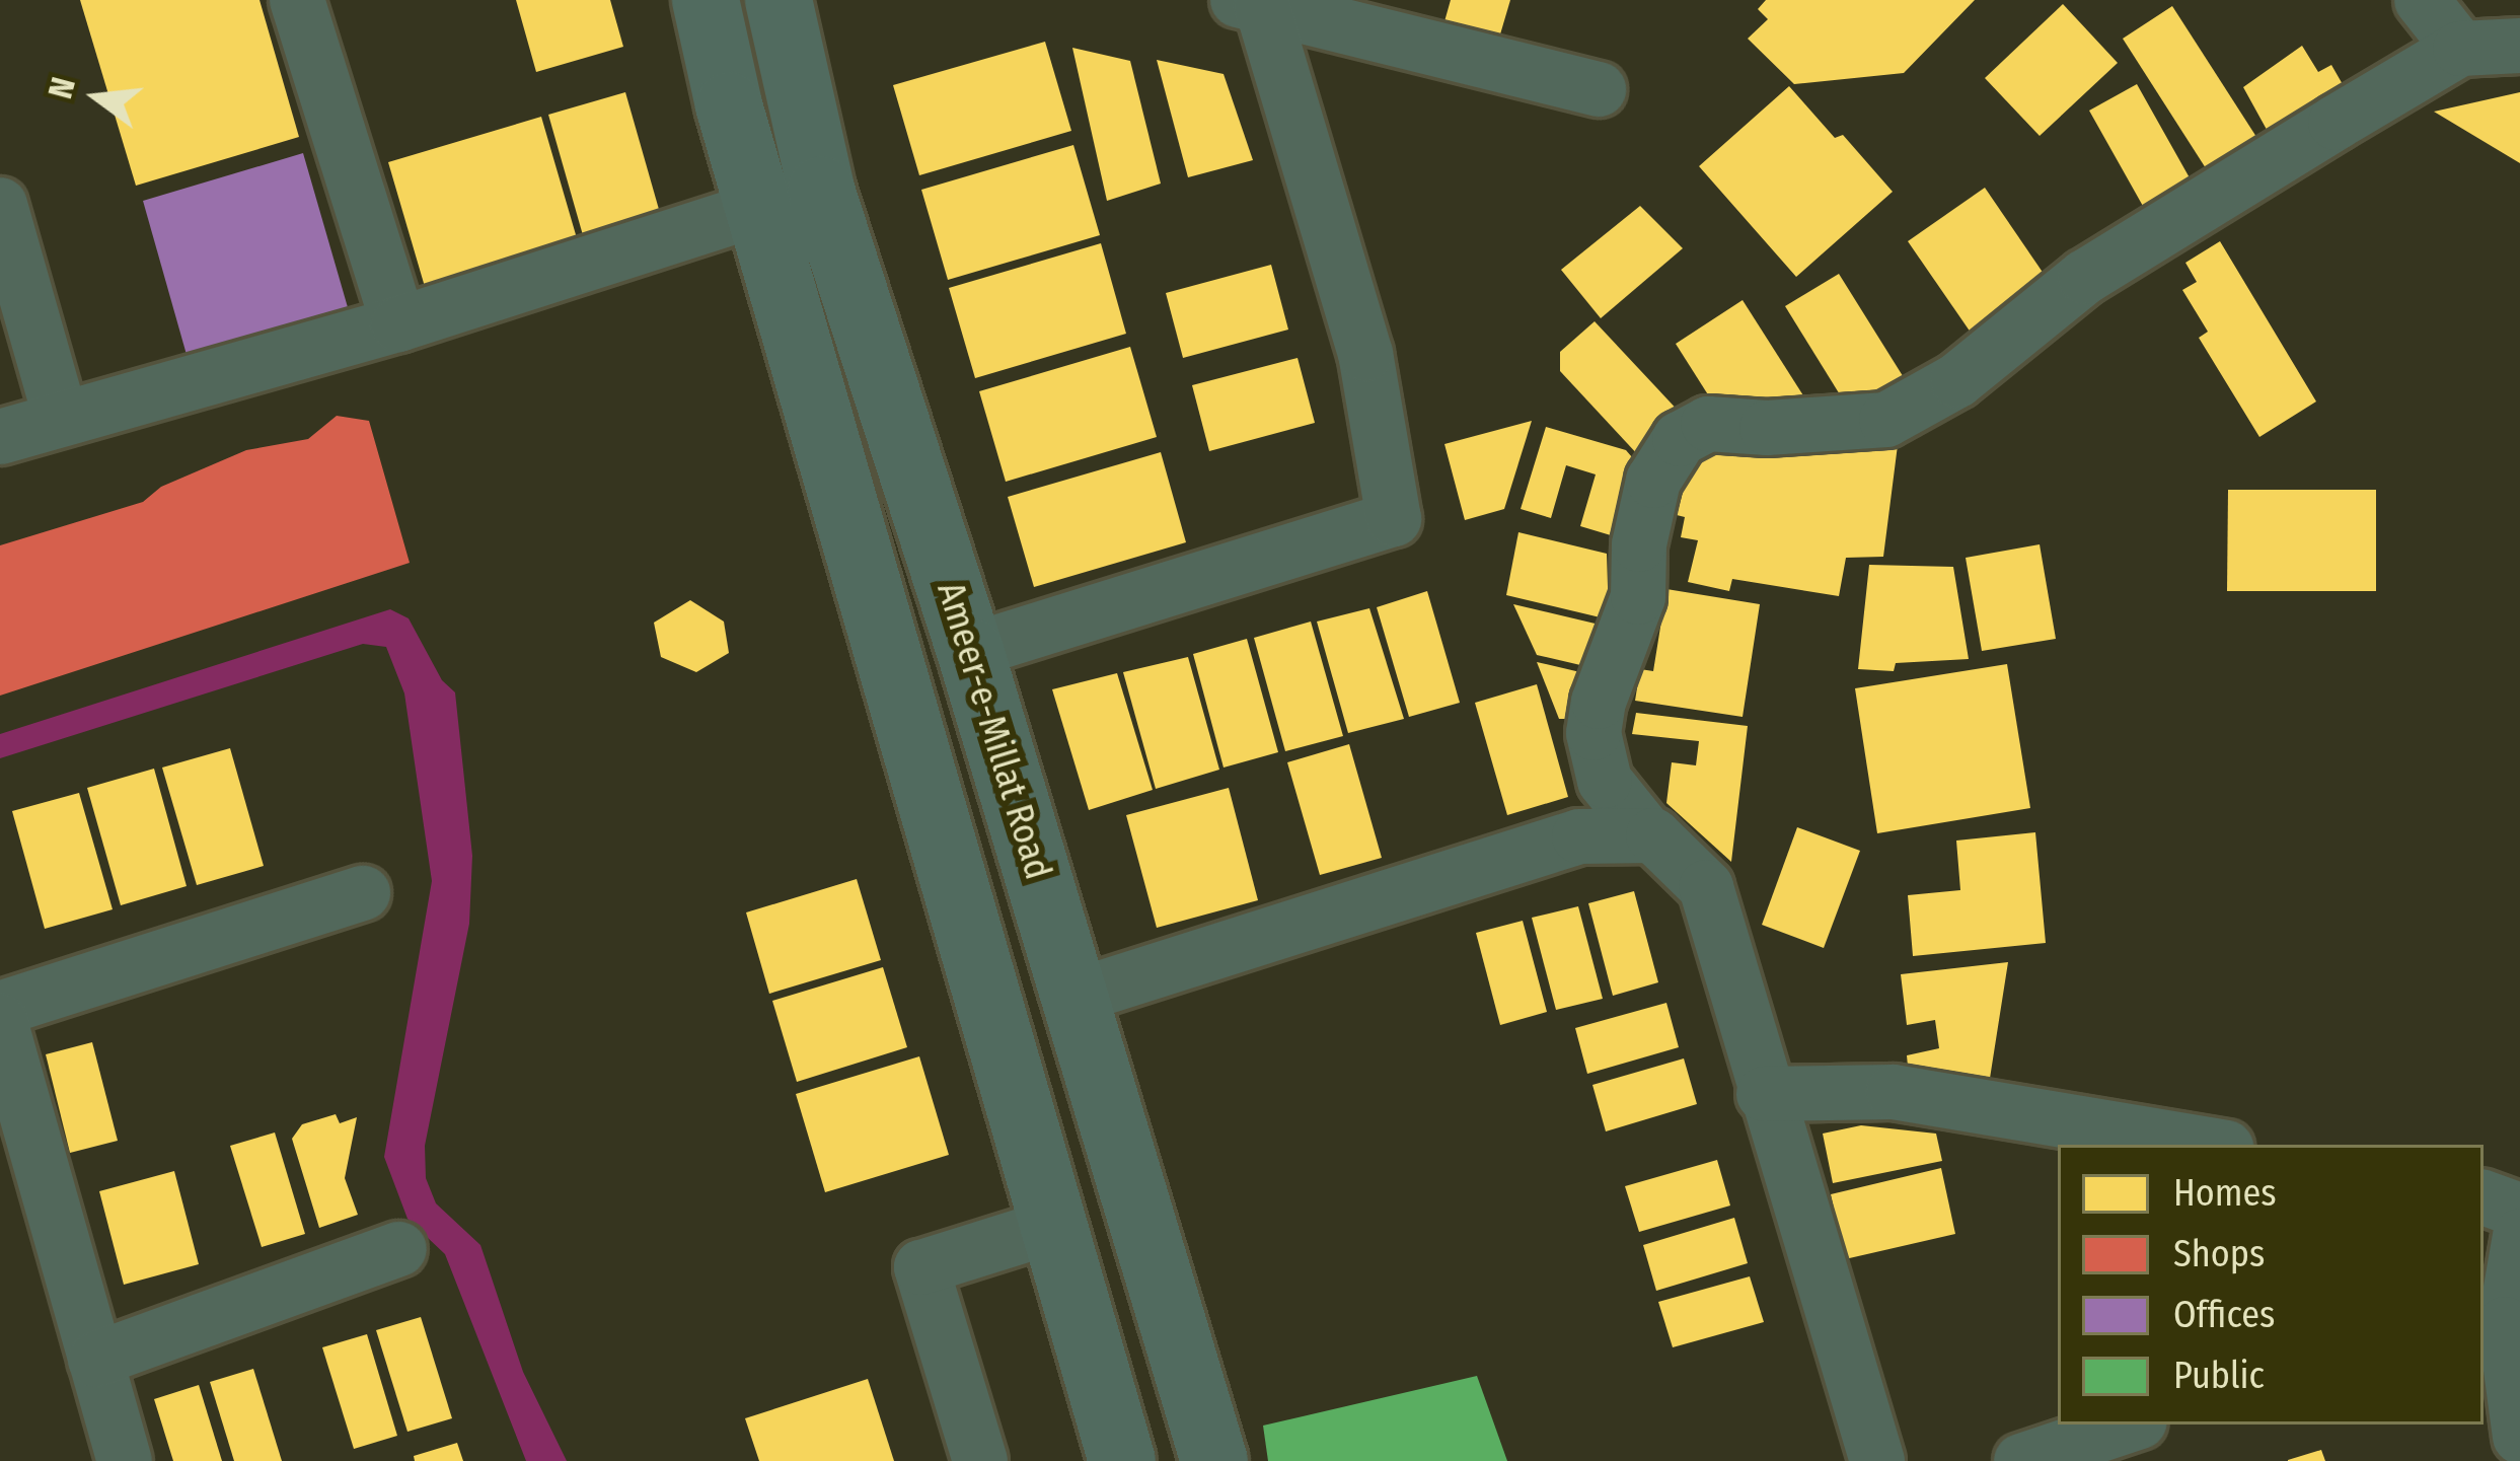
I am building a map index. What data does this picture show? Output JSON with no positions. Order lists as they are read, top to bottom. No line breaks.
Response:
{"streets":{"main road":["Ameer-e-Millat Road"]},"legend":["Homes","Shops","Offices","Public"],"north":"left"}
